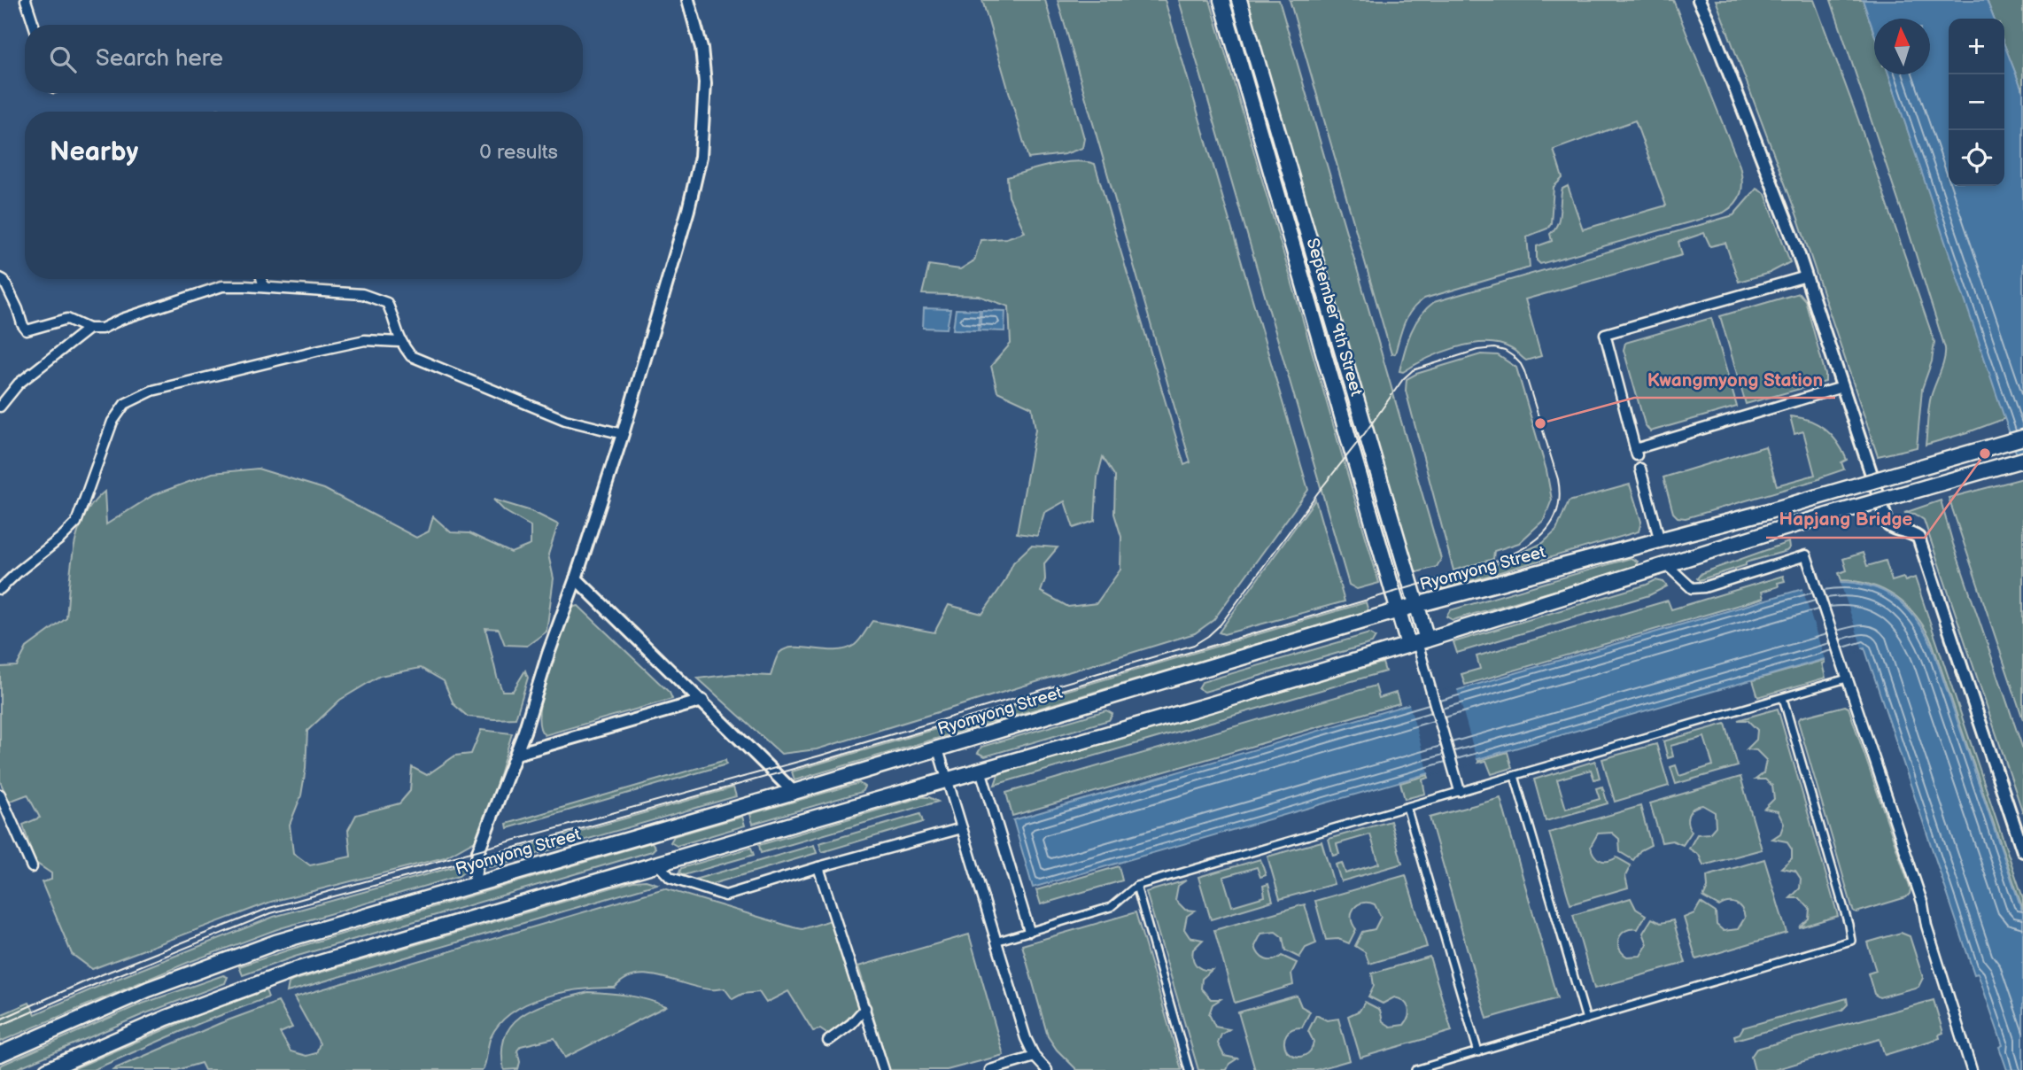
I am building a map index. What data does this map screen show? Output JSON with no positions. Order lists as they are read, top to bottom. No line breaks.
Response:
{"streets":{"highway":["September 9th Street","Ryomyong Street"]},"crossings":[["September 9th Street","Ryomyong Street"]],"places":["Kwangmyong Station","Hapjang Bridge"],"north":"top","page":{"map_buttons":["+","−"],"search":"Search here","heading":["Nearby","0 results"]}}
